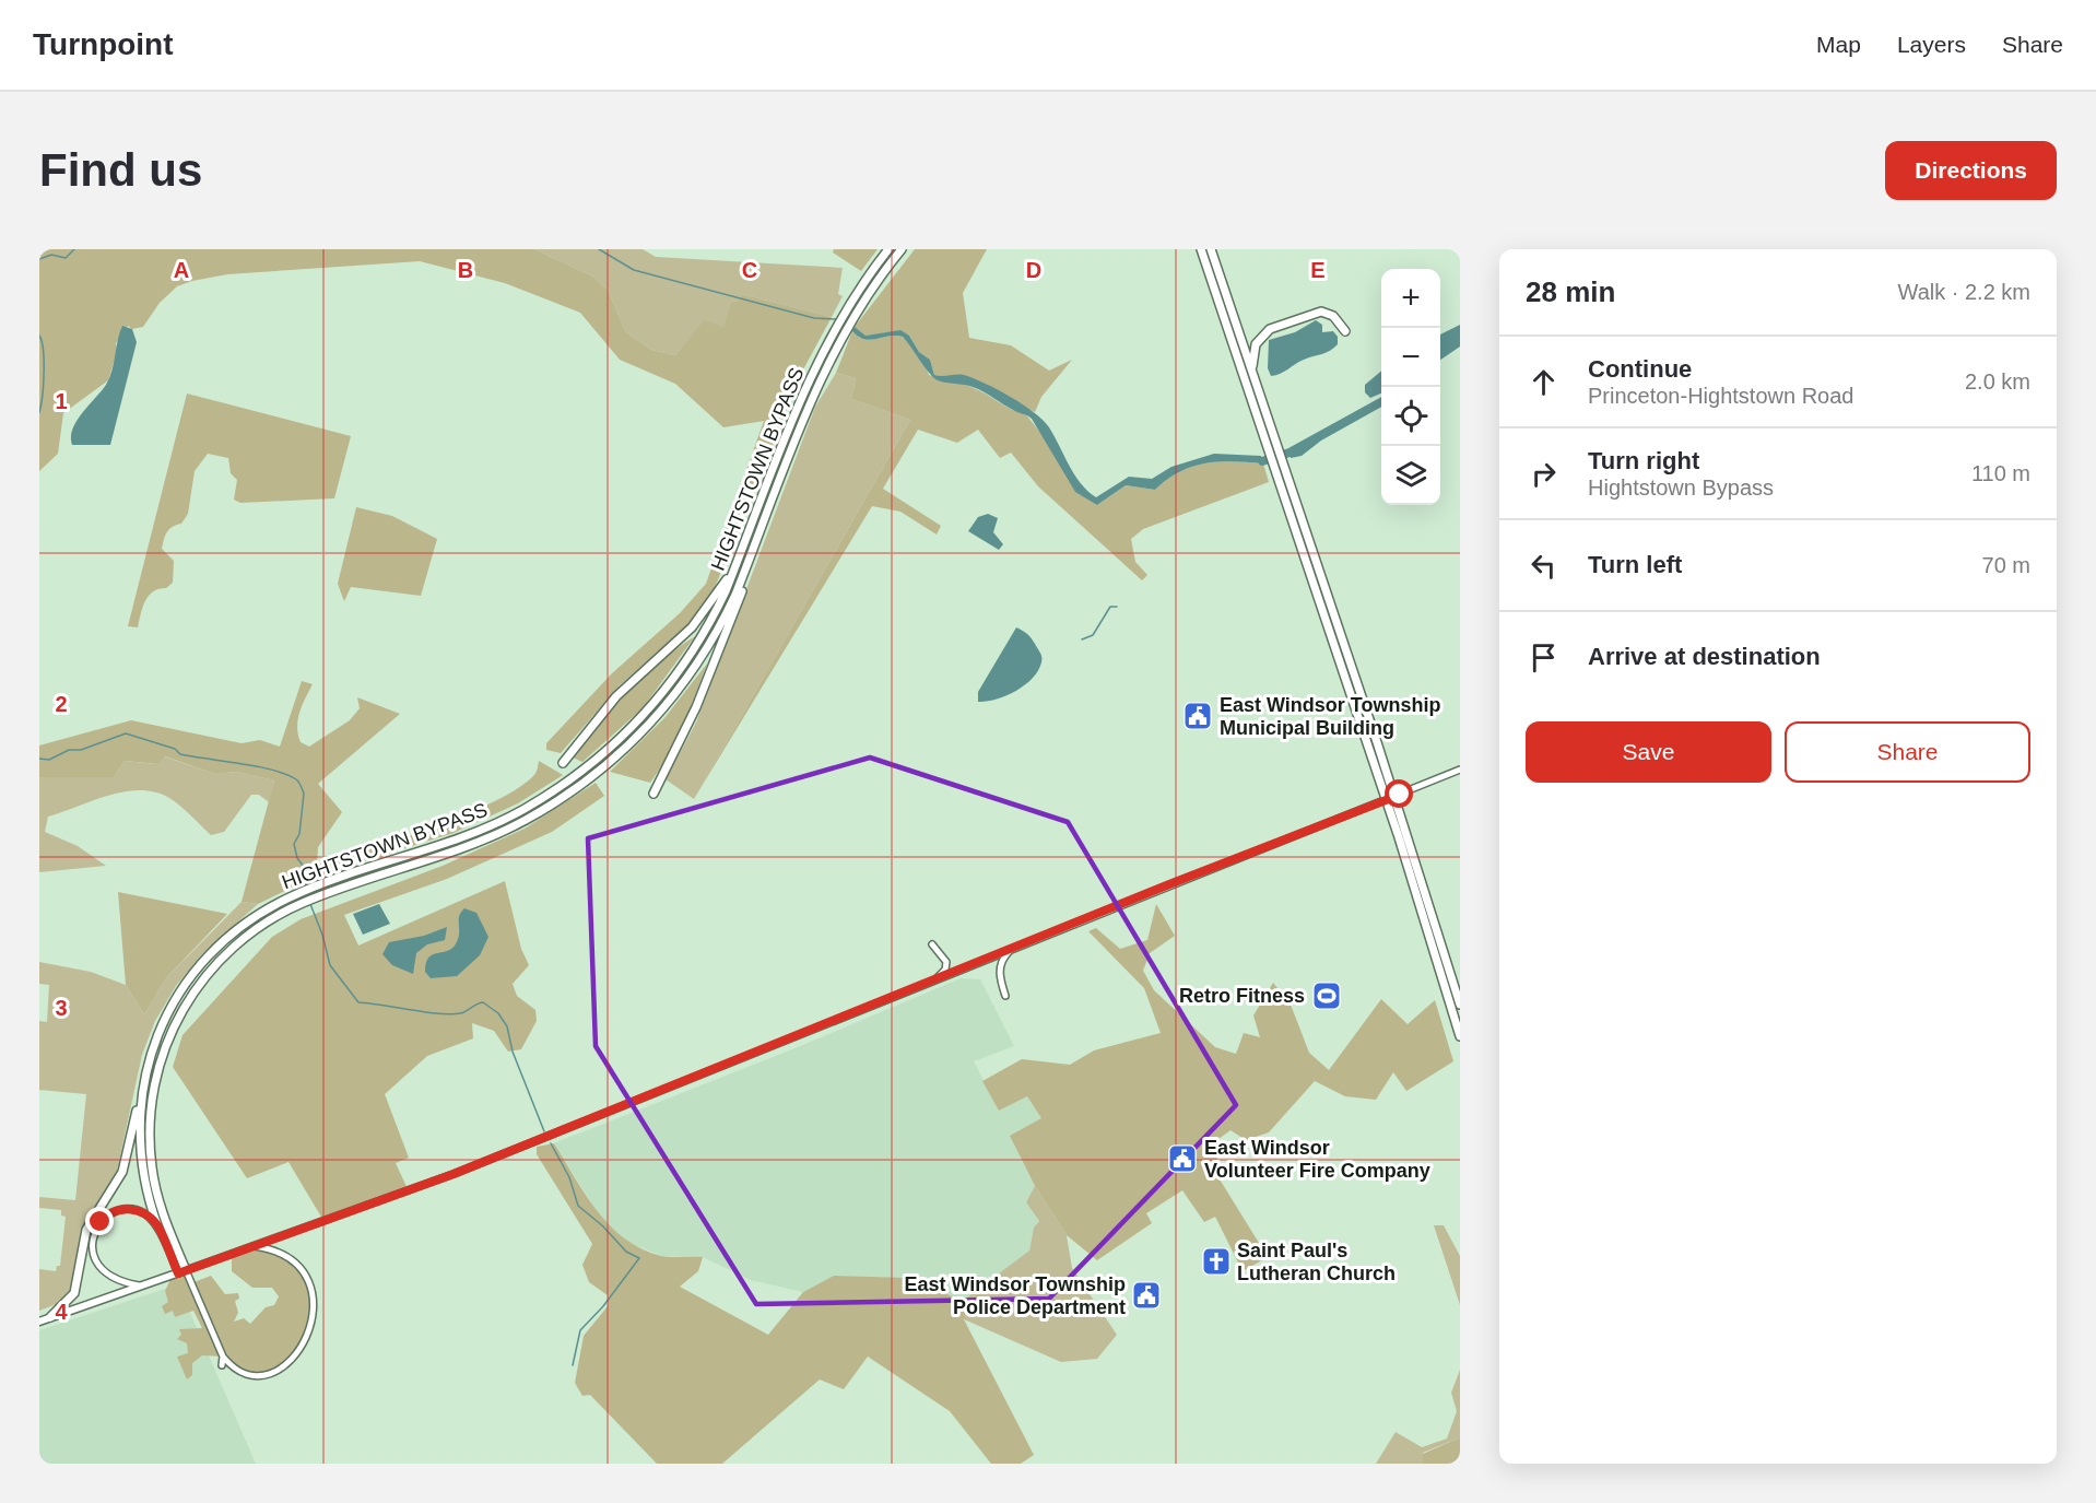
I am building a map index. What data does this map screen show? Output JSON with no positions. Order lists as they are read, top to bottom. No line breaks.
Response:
{"streets":{"highway":["HIGHTSTOWN BYPASS"]},"places":{"public building":["East Windsor Township Municipal Building","East Windsor Volunteer Fire Company","East Windsor Township Police Department"],"sports":["Retro Fitness"],"church":["Saint Paul's Lutheran Church"]},"page":{"header":"Turnpoint","nav":["Map","Layers","Share"],"buttons":["Directions",["Save","Share"]],"title":"Find us","heading":["28 min","Walk · 2.2 km"],"map_buttons":["+","−"],"list":[["Continue","Princeton-Hightstown Road","2.0 km"],["Turn right","Hightstown Bypass","110 m"],["Turn left","70 m"],"Arrive at destination"]},"grid":{"columns":["A","B","C","D","E"],"rows":["1","2","3","4"]}}
